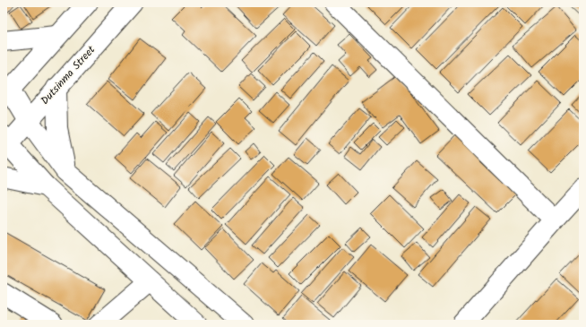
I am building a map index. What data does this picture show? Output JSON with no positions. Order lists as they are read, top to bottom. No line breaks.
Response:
{"streets":{"street":["Dutsinma Street"]}}
